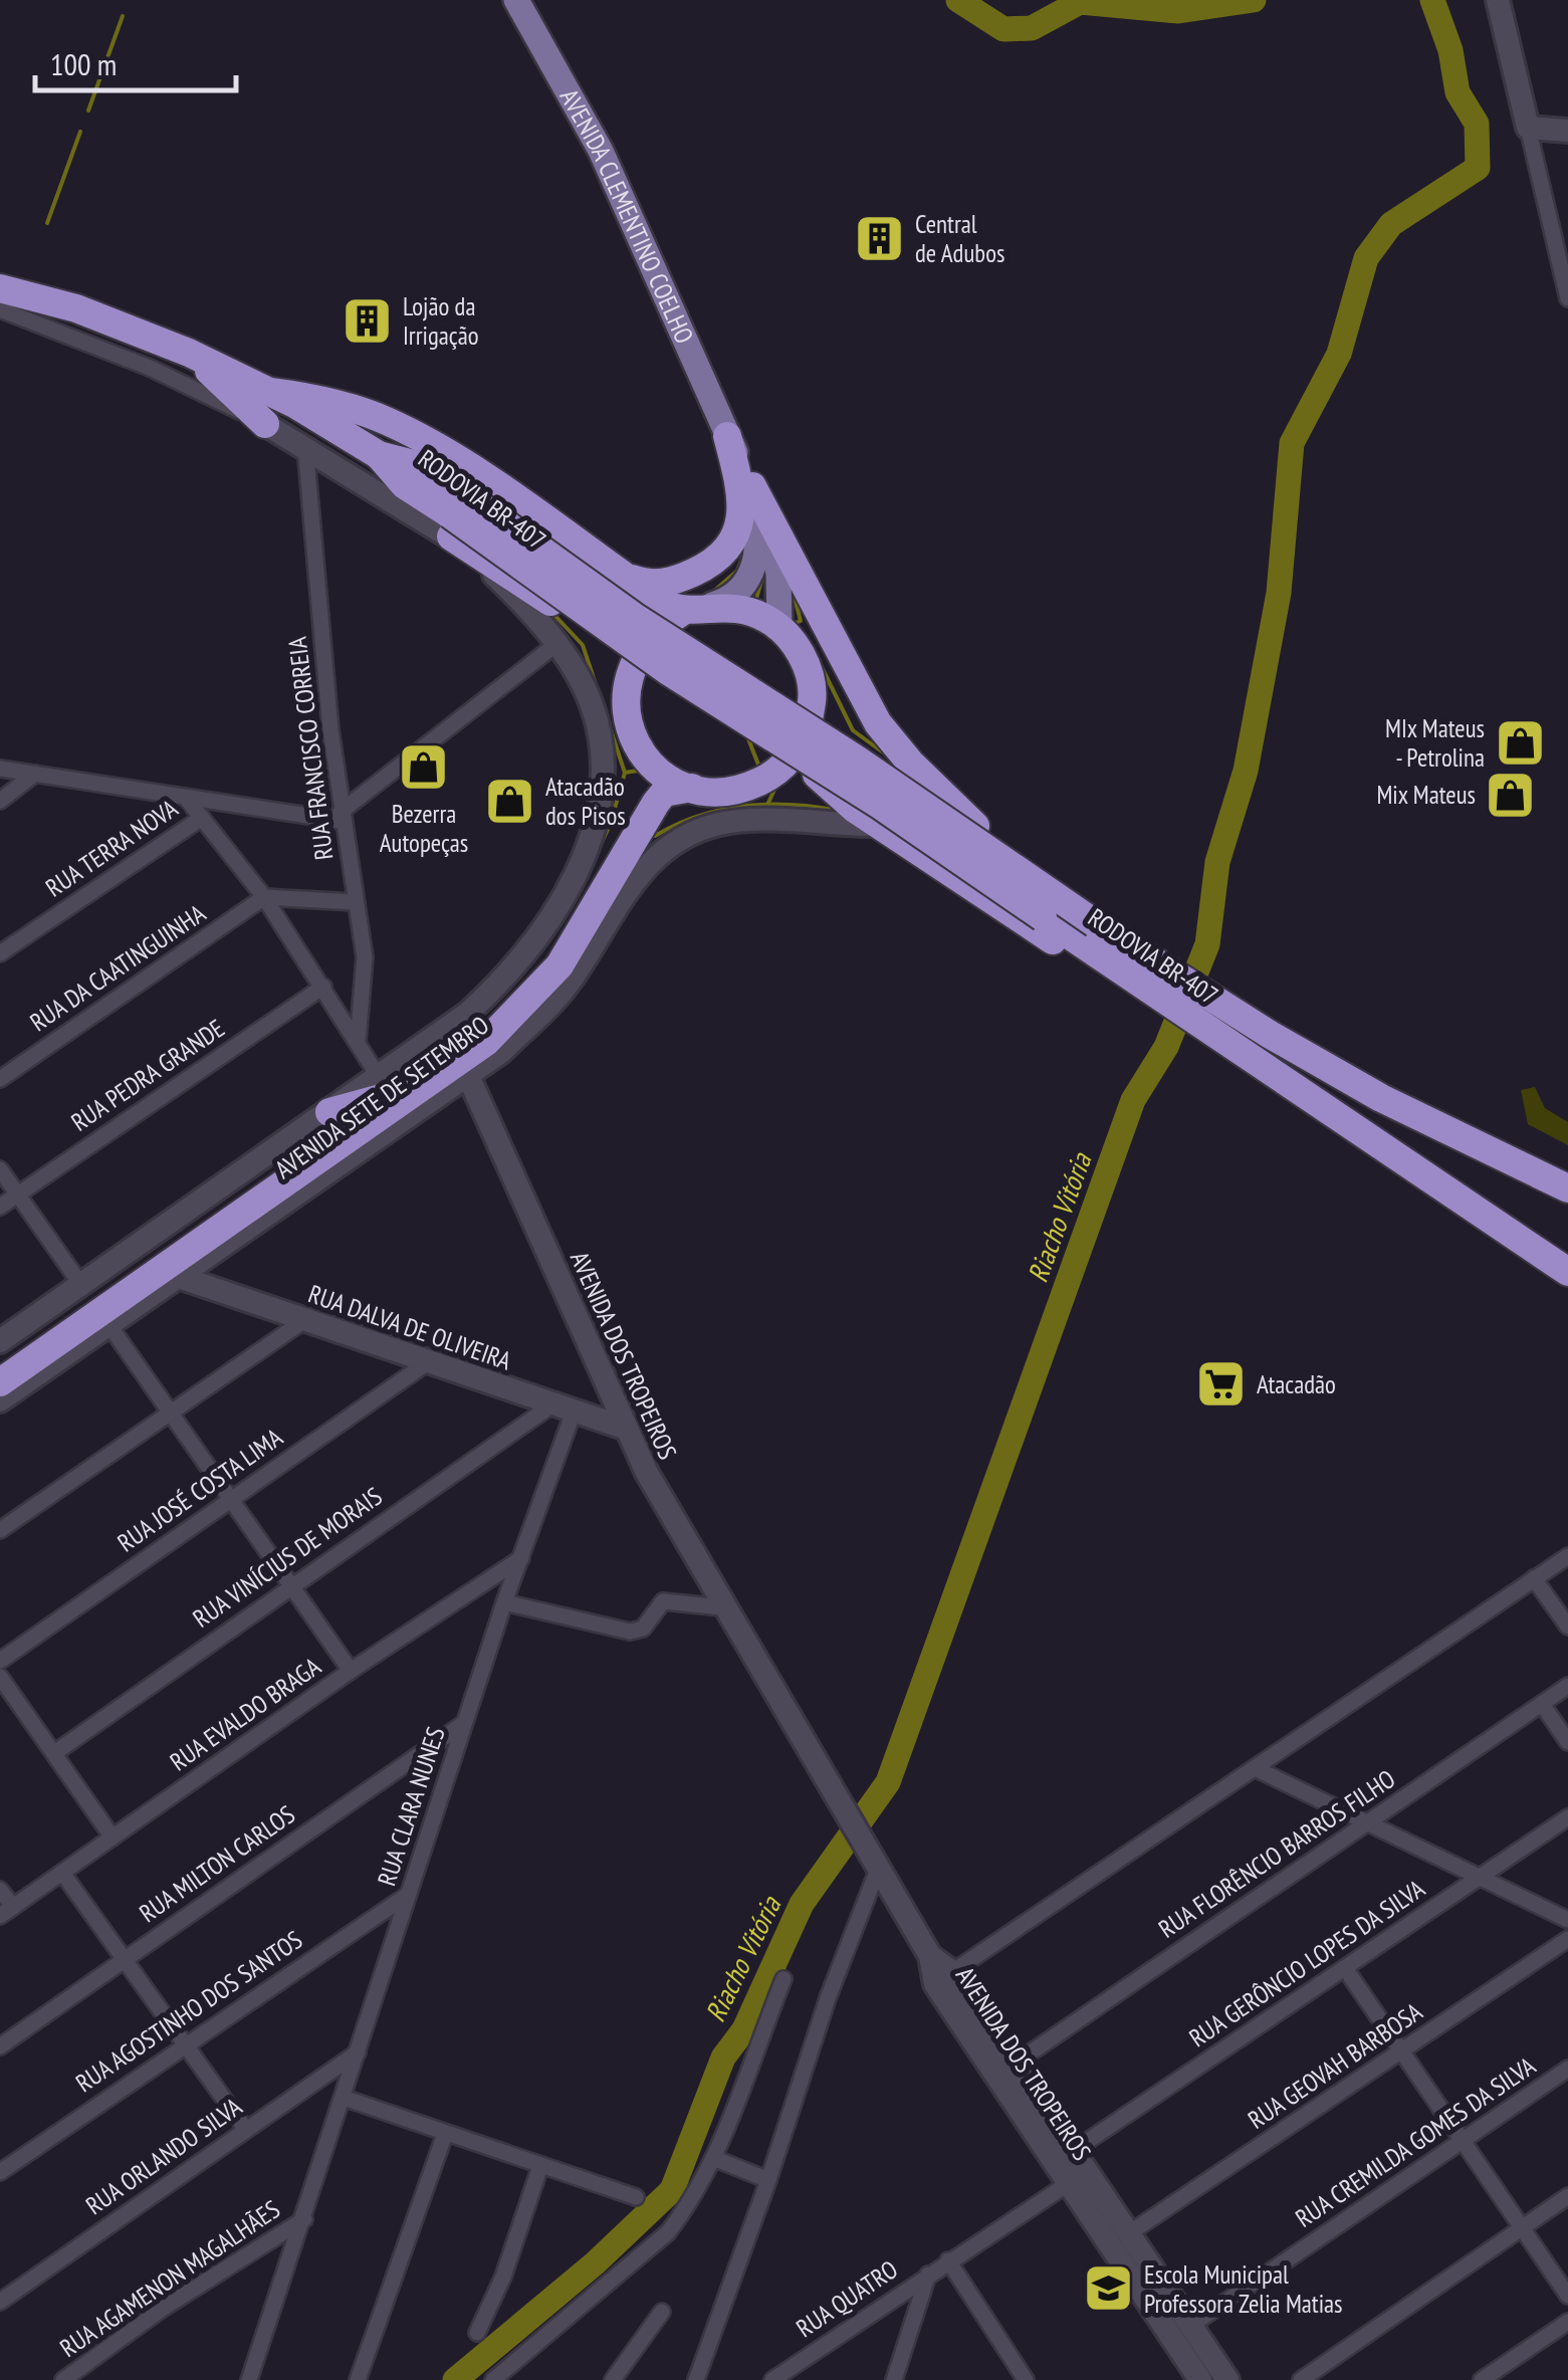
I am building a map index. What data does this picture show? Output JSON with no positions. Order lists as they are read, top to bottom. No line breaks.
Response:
{"streets":{"highway":["RODOVIA BR-407","AVENIDA SETE DE SETEMBRO"],"main road":["AVENIDA CLEMENTINO COELHO","RUA DALVA DE OLIVEIRA","AVENIDA DOS TROPEIROS"],"street":["RUA FRANCISCO CORREIA","RUA TERRA NOVA","RUA DA CAATINGUINHA","RUA PEDRA GRANDE","RUA JOSÉ COSTA LIMA","RUA VINÍCIUS DE MORAIS","RUA EVALDO BRAGA","RUA CLARA NUNES","RUA FLORÊNCIO BARROS FILHO","RUA MILTON CARLOS","RUA GERÔNCIO LOPES DA SILVA","RUA AGOSTINHO DOS SANTOS","RUA GEOVAH BARBOSA","RUA CREMILDA GOMES DA SILVA","RUA ORLANDO SILVA","RUA AGAMENON MAGALHÃES","RUA QUATRO"]},"crossings":[["AVENIDA CLEMENTINO COELHO","AVENIDA SETE DE SETEMBRO"],["RODOVIA BR-407","AVENIDA SETE DE SETEMBRO"],["RUA FRANCISCO CORREIA","AVENIDA SETE DE SETEMBRO"],["AVENIDA SETE DE SETEMBRO","RUA DALVA DE OLIVEIRA"],["AVENIDA SETE DE SETEMBRO","AVENIDA DOS TROPEIROS"],["RUA DALVA DE OLIVEIRA","AVENIDA DOS TROPEIROS"],["RUA DALVA DE OLIVEIRA","RUA JOSÉ COSTA LIMA"],["RUA DALVA DE OLIVEIRA","RUA VINÍCIUS DE MORAIS"],["RUA DALVA DE OLIVEIRA","RUA CLARA NUNES"],["AVENIDA DOS TROPEIROS","RUA FLORÊNCIO BARROS FILHO"],["AVENIDA DOS TROPEIROS","RUA GERÔNCIO LOPES DA SILVA"],["AVENIDA DOS TROPEIROS","RUA GEOVAH BARBOSA"],["AVENIDA DOS TROPEIROS","RUA CREMILDA GOMES DA SILVA"],["AVENIDA DOS TROPEIROS","RUA QUATRO"],["RUA VINÍCIUS DE MORAIS","RUA CLARA NUNES"],["RUA EVALDO BRAGA","RUA CLARA NUNES"],["RUA CLARA NUNES","RUA MILTON CARLOS"],["RUA CLARA NUNES","RUA AGOSTINHO DOS SANTOS"],["RUA CLARA NUNES","RUA ORLANDO SILVA"],["RUA CLARA NUNES","RUA AGAMENON MAGALHÃES"]],"water":["Riacho Vitória"],"places":{"building":["Central de Adubos","Lojão da Irrigação"],"shop":["MIx Mateus - Petrolina","Bezerra Autopeças","Mix Mateus","Atacadão dos Pisos"],"supermarket":["Atacadão"],"school or university":["Escola Municipal Professora Zelia Matias"]},"scale_bar":"100 m"}
